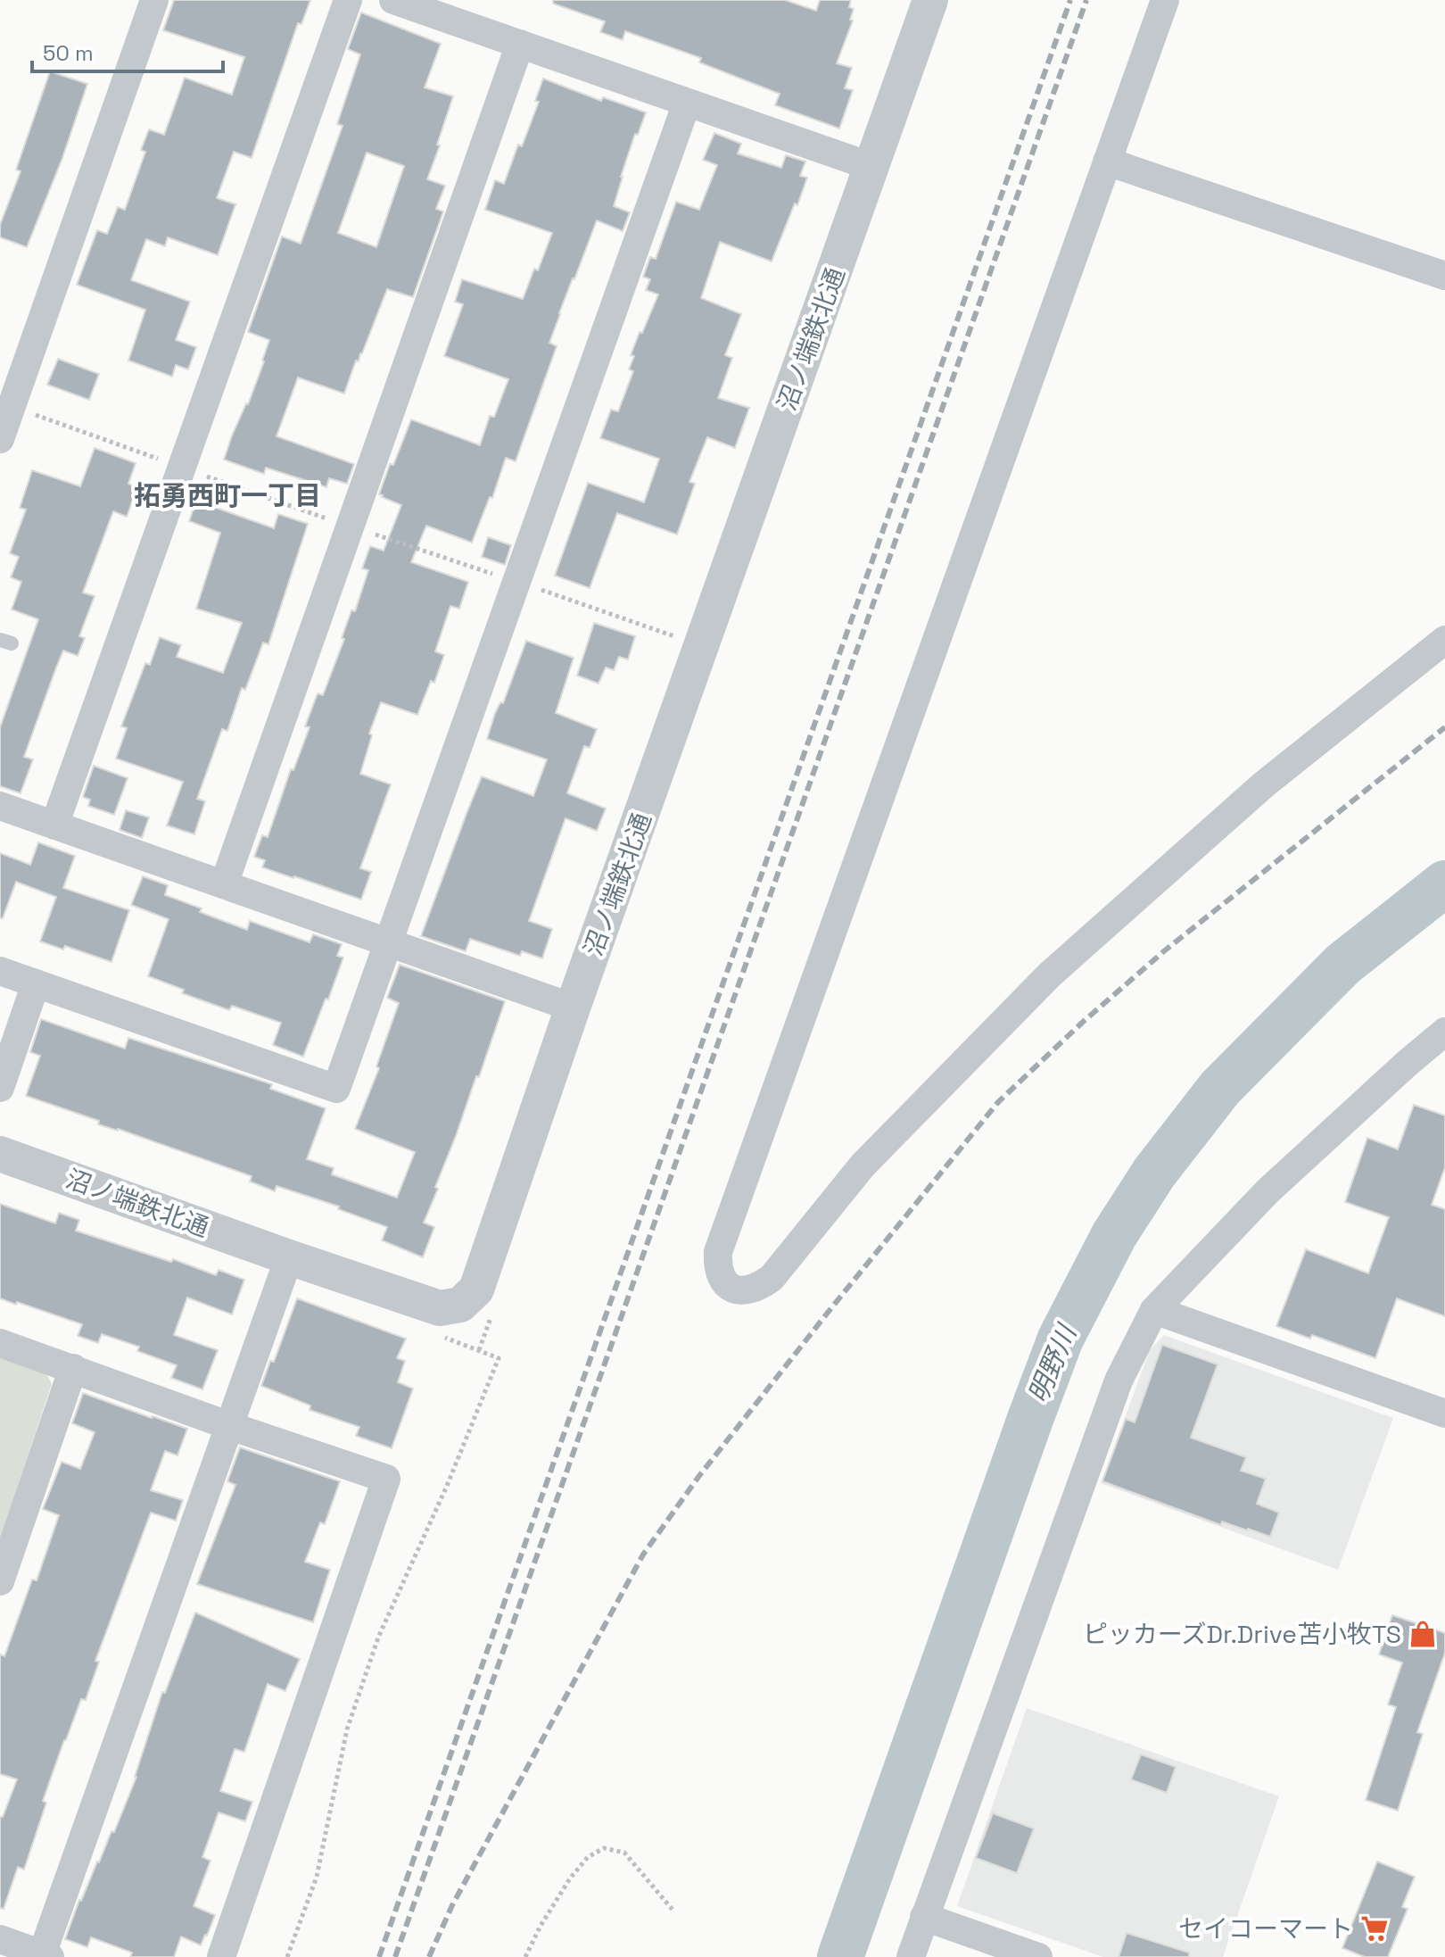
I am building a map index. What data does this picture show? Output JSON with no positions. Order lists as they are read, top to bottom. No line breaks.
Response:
{"streets":{"street":["沼ノ端鉄北通"]},"districts":["拓勇西町一丁目"],"water":["明野川"],"places":{"shop":["ピッカーズDr.Drive苫小牧TS"],"supermarket":["セイコーマート"]},"scale_bar":"50 m"}
